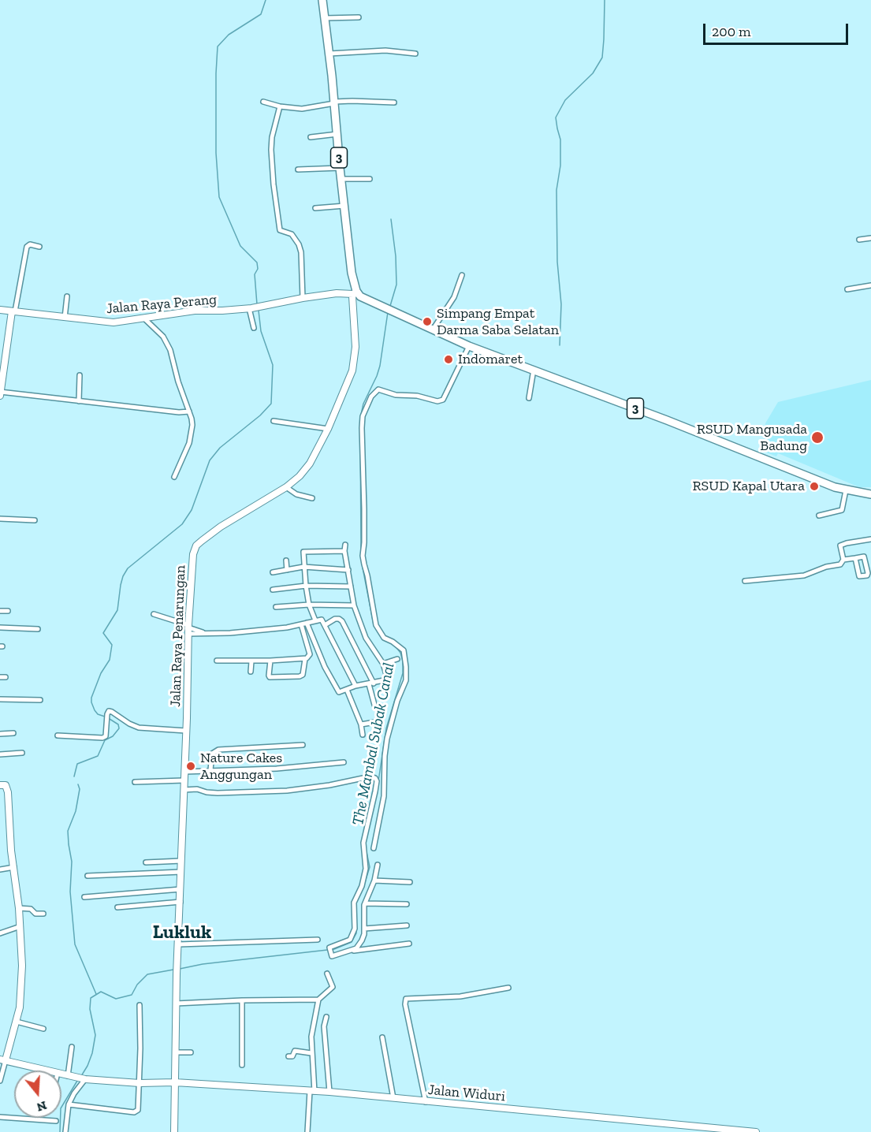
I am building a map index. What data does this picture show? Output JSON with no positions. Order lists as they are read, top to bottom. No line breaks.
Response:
{"streets":{"highway":["3"],"main road":["Jalan Raya Perang","Jalan Raya Penarungan","Jalan Widuri"]},"crossings":[["3","Jalan Raya Perang"],["3","Jalan Raya Penarungan"],["Jalan Raya Perang","Jalan Raya Penarungan"],["Jalan Raya Penarungan","Jalan Widuri"]],"districts":["Lukluk"],"water":["The Mambal Subak Canal"],"places":["Simpang Empat Darma Saba Selatan","Indomaret","RSUD Mangusada Badung","RSUD Kapal Utara","Nature Cakes Anggungan"],"scale_bar":"200 m","north":"bottom"}
